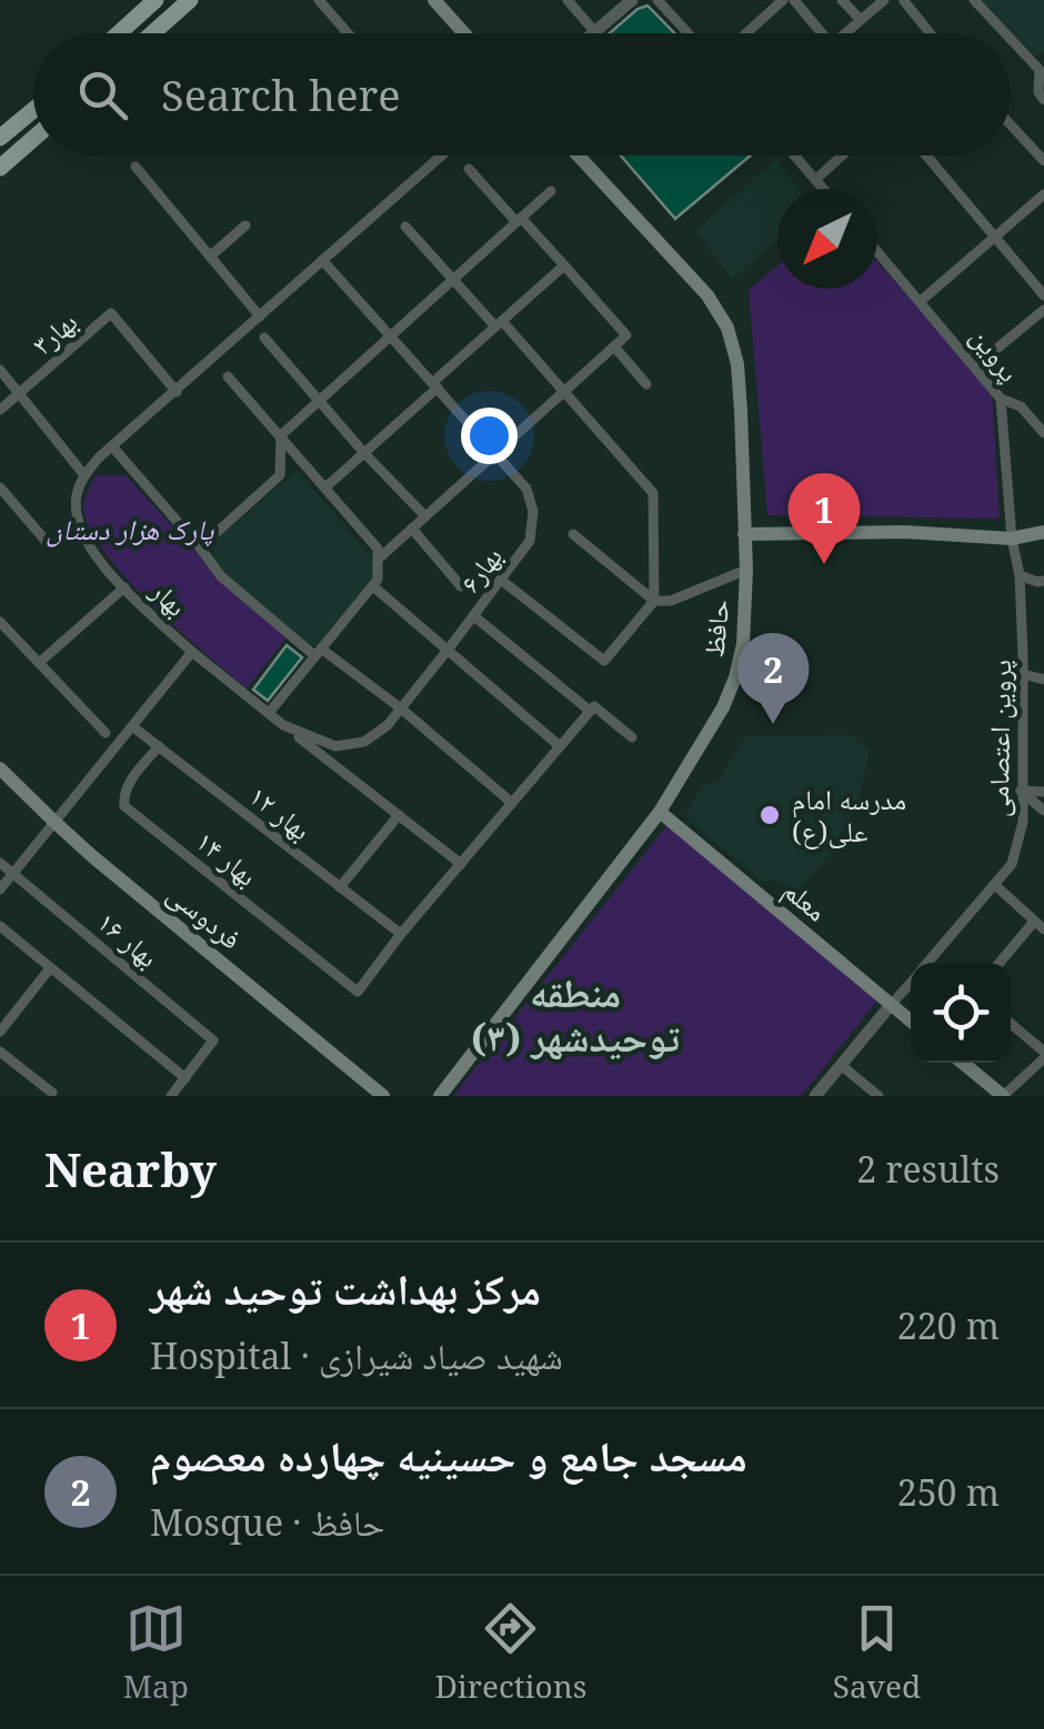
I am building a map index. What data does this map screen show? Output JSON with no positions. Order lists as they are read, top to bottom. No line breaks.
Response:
{"streets":{"main road":["حافظ","معلم","فردوسی"],"street":["بهار۳","پروین","بهار۶","بهار","پروین اعتصامی","بهار ۱۲","بهار ۱۴","بهار ۱۶"]},"crossings":[["پروین","پروین اعتصامی"],["بهار۶","بهار"],["بهار","بهار ۱۲"],["بهار","فردوسی"],["بهار","بهار ۱۶"],["حافظ","معلم"],["پروین اعتصامی","معلم"],["بهار ۱۲","بهار ۱۴"]],"districts":["منطقه توحیدشهر (۳)"],"parks":["پارک هزار دستان"],"places":["مدرسه امام علی(ع)"],"north":"bottom left","page":{"search":"Search here","pins":["1","2"],"heading":["Nearby","2 results"],"list":[{"mark":"1","name":"مرکز بهداشت توحید شهر","note":"Hospital · شهید صیاد شیرازی","value":"220 m"},{"mark":"2","name":"مسجد جامع و حسینیه چهارده معصوم","note":"Mosque · حافظ","value":"250 m"}],"nav":["Map","Directions","Saved"]}}
